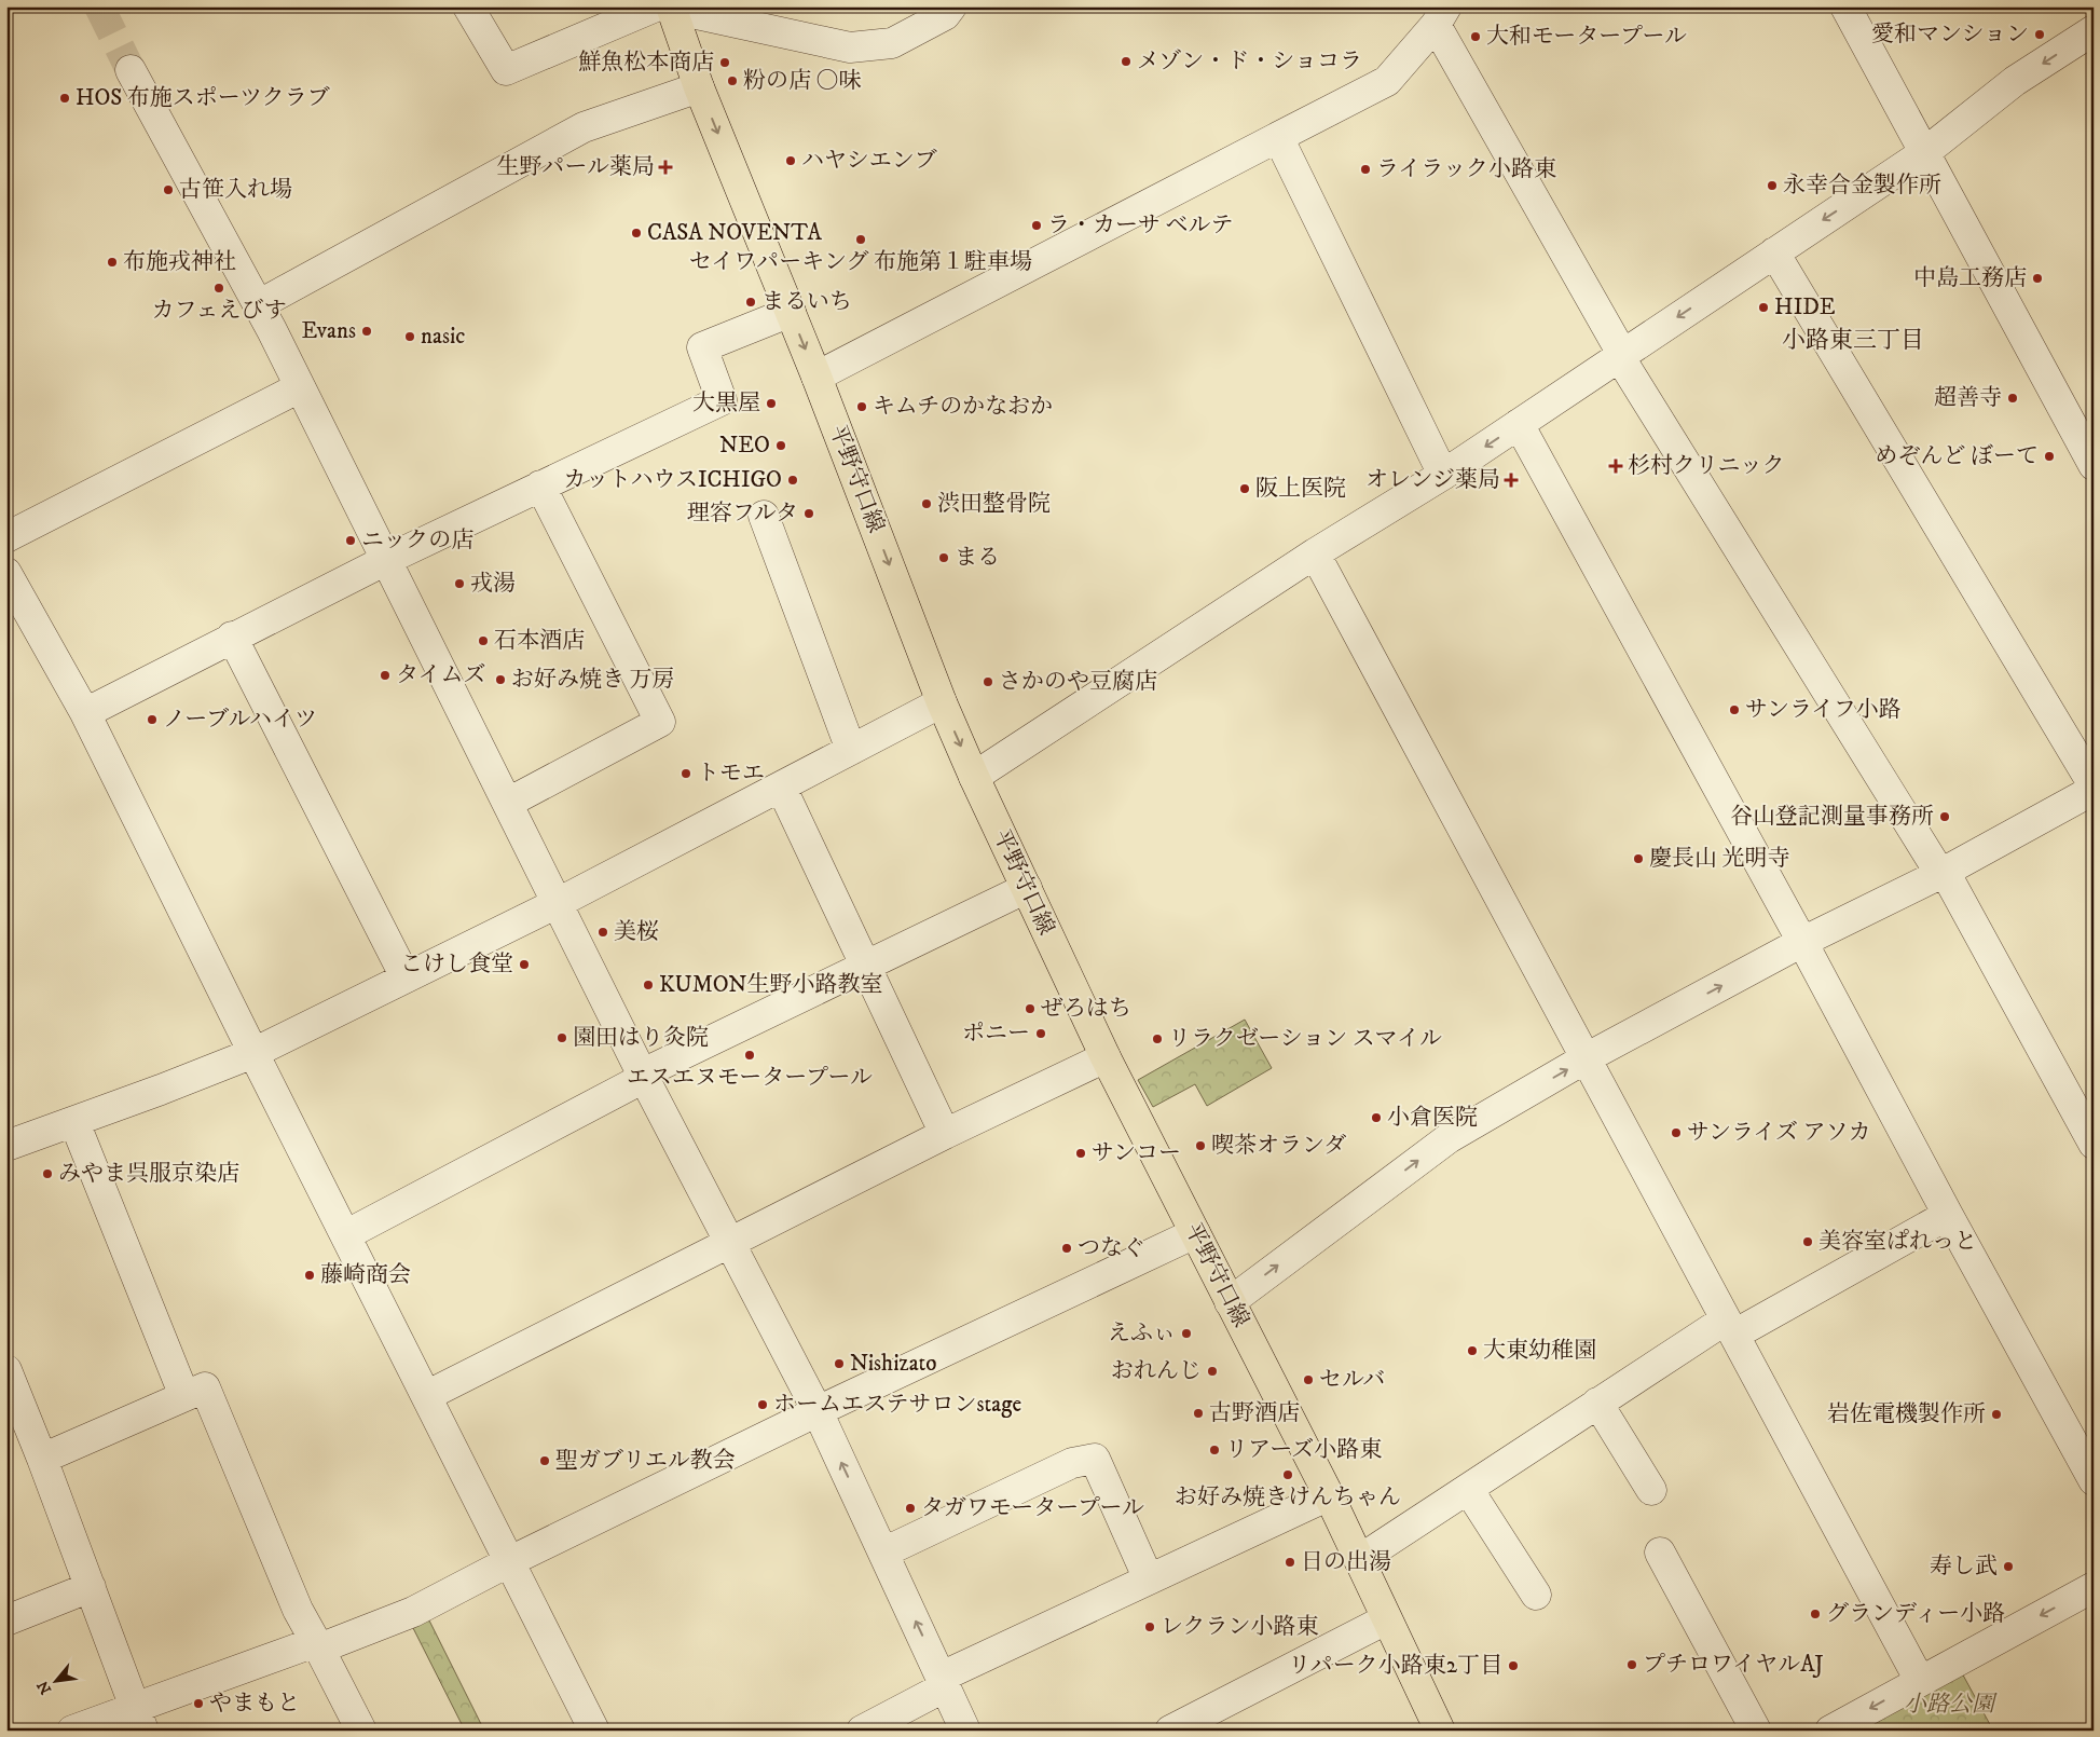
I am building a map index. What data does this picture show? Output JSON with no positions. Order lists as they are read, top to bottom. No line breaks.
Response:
{"streets":{"main road":["平野守口線"]},"one_way":["平野守口線"],"districts":["小路東三丁目"],"parks":["小路公園"],"places":{"other":["愛和マンション","大和モータープール","メゾン・ド・ショコラ","鮮魚松本商店","粉の店 ○味","HOS 布施スポーツクラブ","ハヤシエンブ","ライラック小路東","永幸合金製作所","古笹入れ場","ラ・カーサ ベルテ","CASA NOVENTA","セイワパーキング 布施第１駐車場","布施戎神社","中島工務店","カフェえびす","まるいち","HIDE","Evans","nasic","超善寺","大黒屋","キムチのかなおか","NEO","めぞんど ぼーて","カットハウスICHIGO","阪上医院","渋田整骨院","理容フルタ","ニックの店","まる","戎湯","石本酒店","タイムズ","お好み焼き 万房","さかのや豆腐店","サンライフ小路","ノーブルハイツ","トモエ","谷山登記測量事務所","慶長山 光明寺","美桜","こけし食堂","KUMON生野小路教室","ぜろはち","ポニー","園田はり灸院","リラクゼーション スマイル","エスエヌモータープール","小倉医院","サンライズ アソカ","喫茶オランダ","サンコー","みやま呉服京染店","美容室ぱれっと","つなぐ","藤崎商会","えふぃ","大東幼稚園","Nishizato","おれんじ","セルバ","ホームエステサロンstage","古野酒店","岩佐電機製作所","リアーズ小路東","聖ガブリエル教会","お好み焼きけんちゃん","タガワモータープール","日の出湯","寿し武","グランディー小路","レクラン小路東","プチロワイヤルAJ","リパーク小路東2丁目","やまもと"],"health":["生野パール薬局","杉村クリニック","オレンジ薬局"]},"north":"bottom left"}
